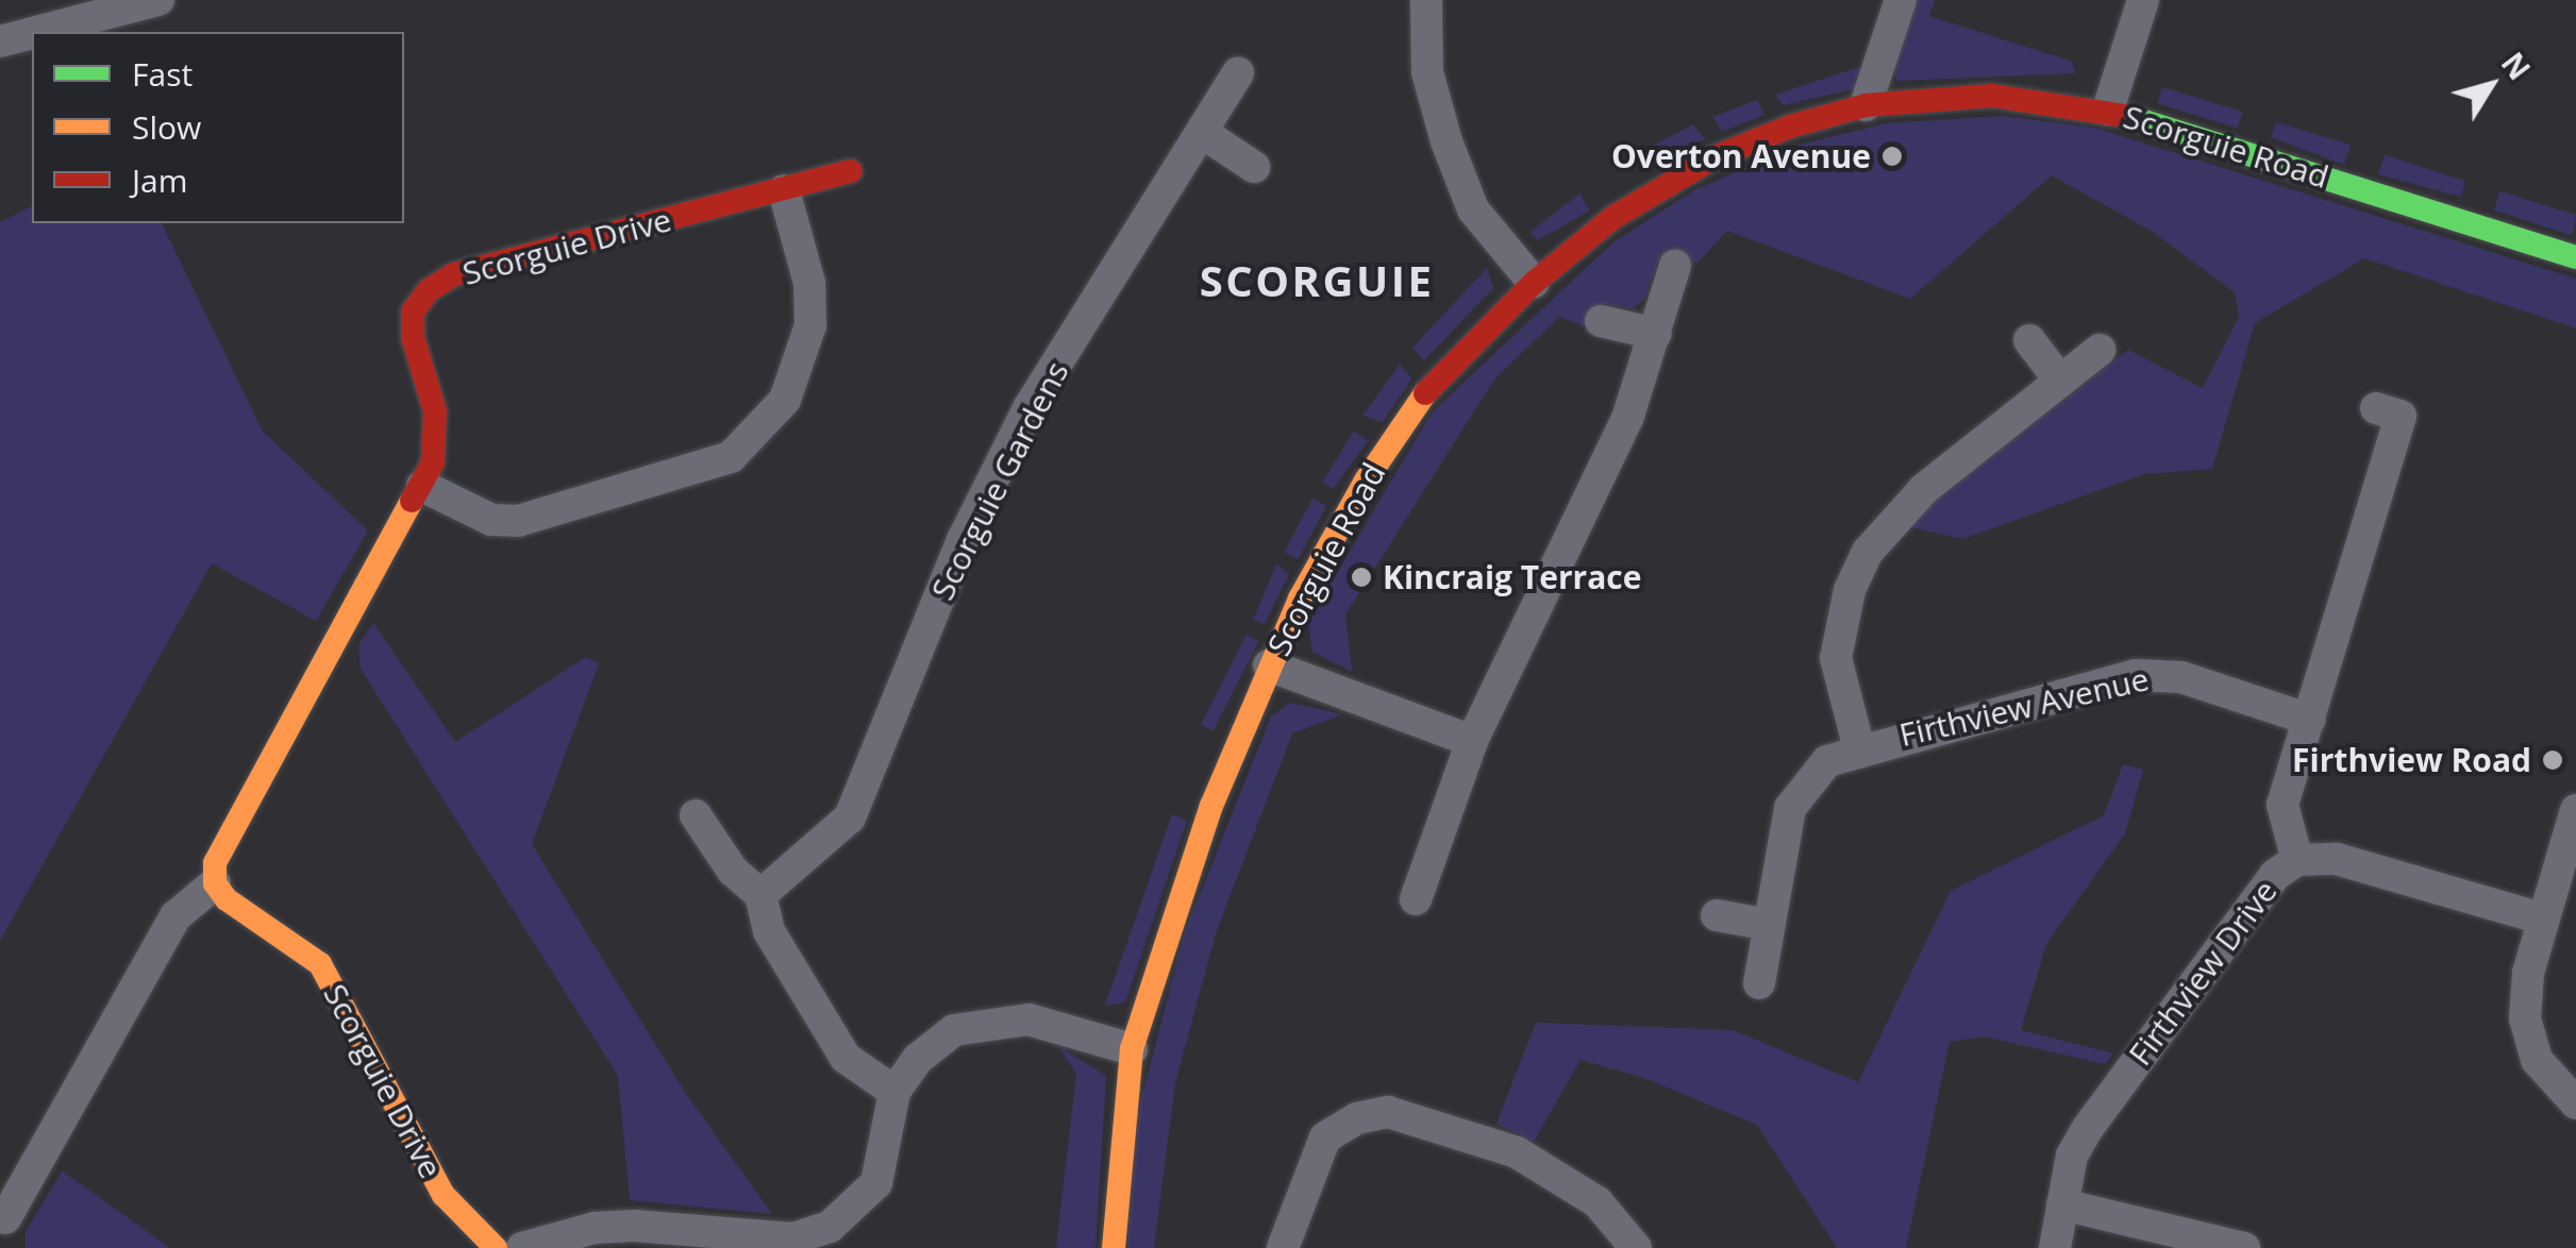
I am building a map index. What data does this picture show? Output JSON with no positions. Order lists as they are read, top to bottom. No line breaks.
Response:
{"streets":{"street":["Scorguie Road","Scorguie Drive","Scorguie Gardens","Firthview Avenue","Firthview Drive"]},"districts":["SCORGUIE"],"places":["Overton Avenue","Kincraig Terrace","Firthview Road"],"legend":["Fast","Slow","Jam"],"north":"top right"}
